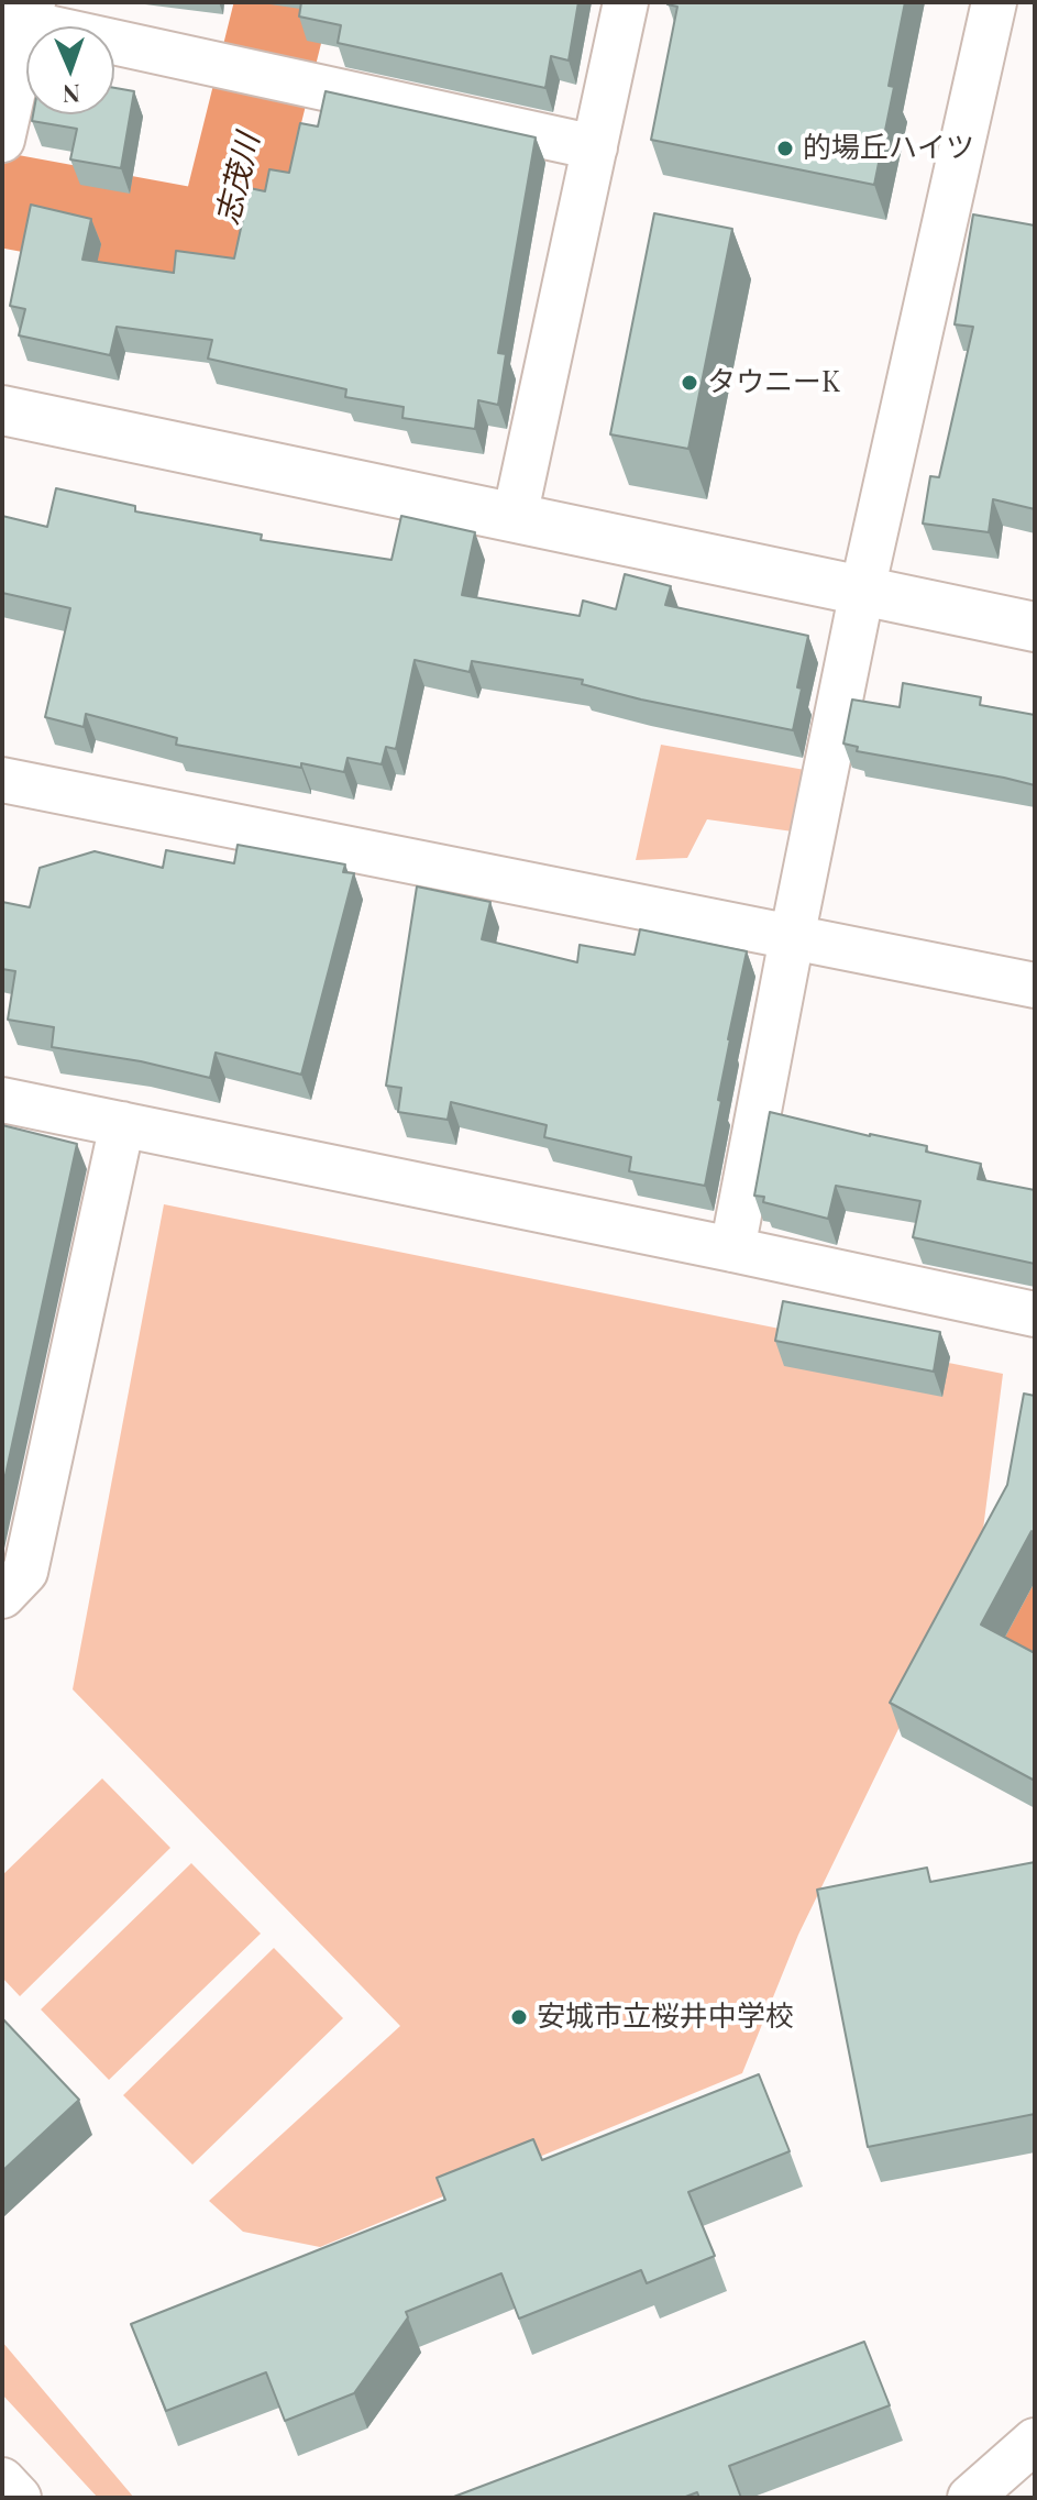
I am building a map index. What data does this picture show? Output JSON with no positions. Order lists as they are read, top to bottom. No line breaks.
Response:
{"water":["志茂川"],"places":["的場丘ハイツ","タウニーK","安城市立桜井中学校"],"north":"bottom"}
